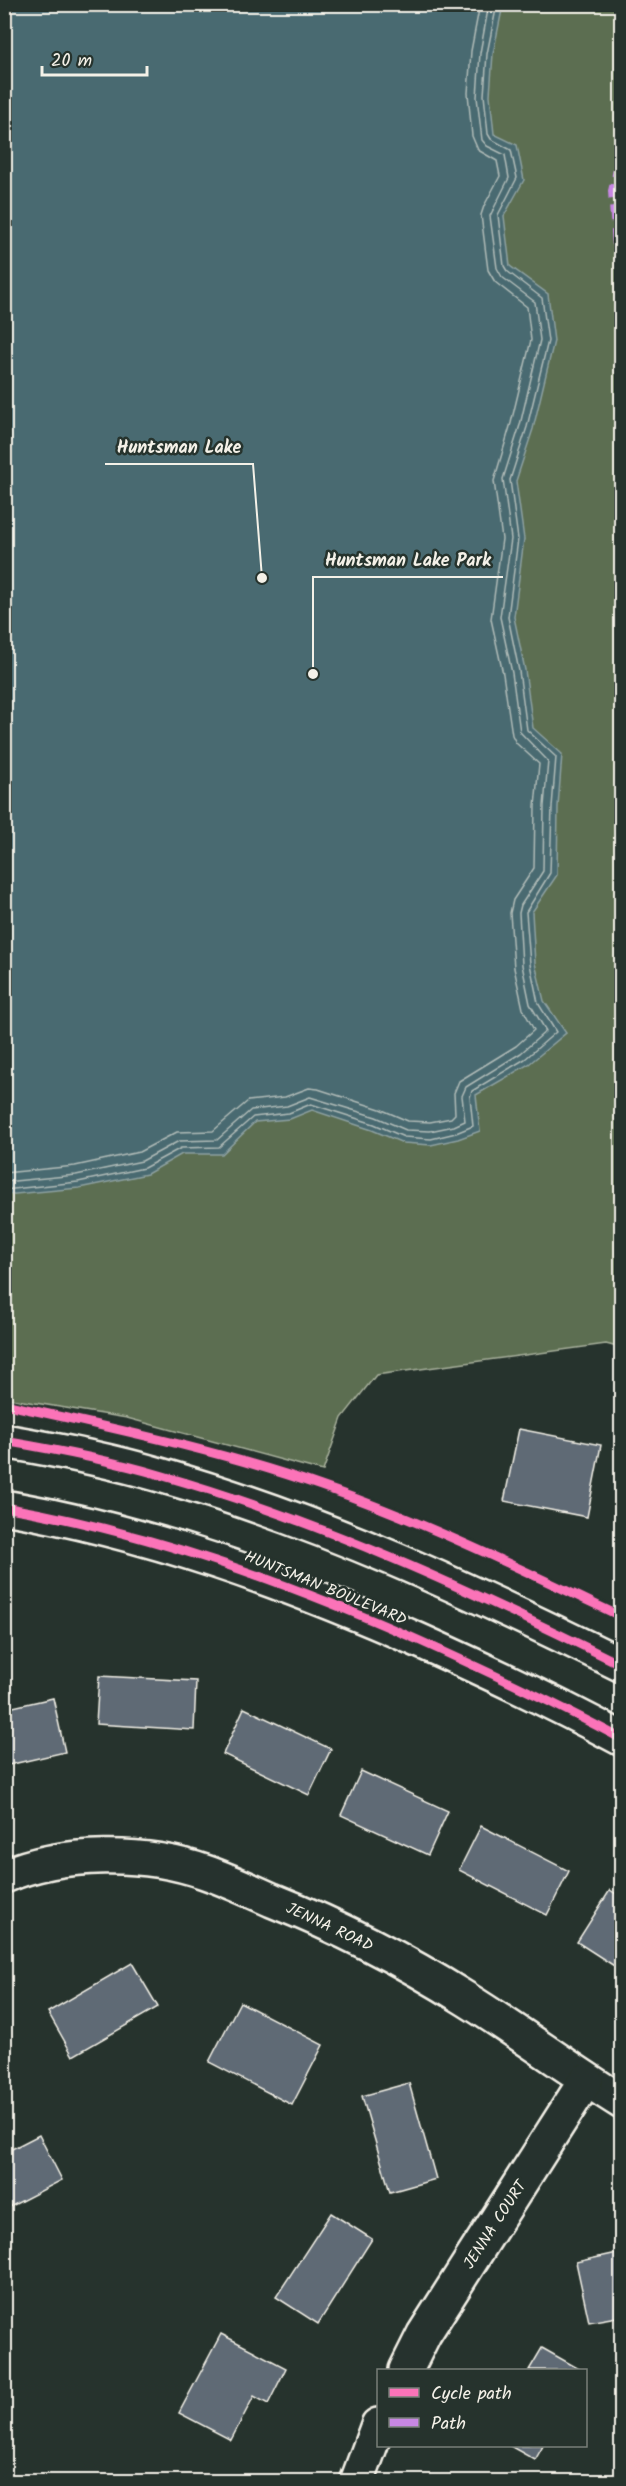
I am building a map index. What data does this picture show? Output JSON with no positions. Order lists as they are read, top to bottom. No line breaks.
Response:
{"streets":{"street":["HUNTSMAN BOULEVARD","JENNA ROAD","JENNA COURT"]},"crossings":[["JENNA ROAD","JENNA COURT"]],"places":["Huntsman Lake","Huntsman Lake Park"],"legend":["Cycle path","Path"],"scale_bar":"20 m"}
